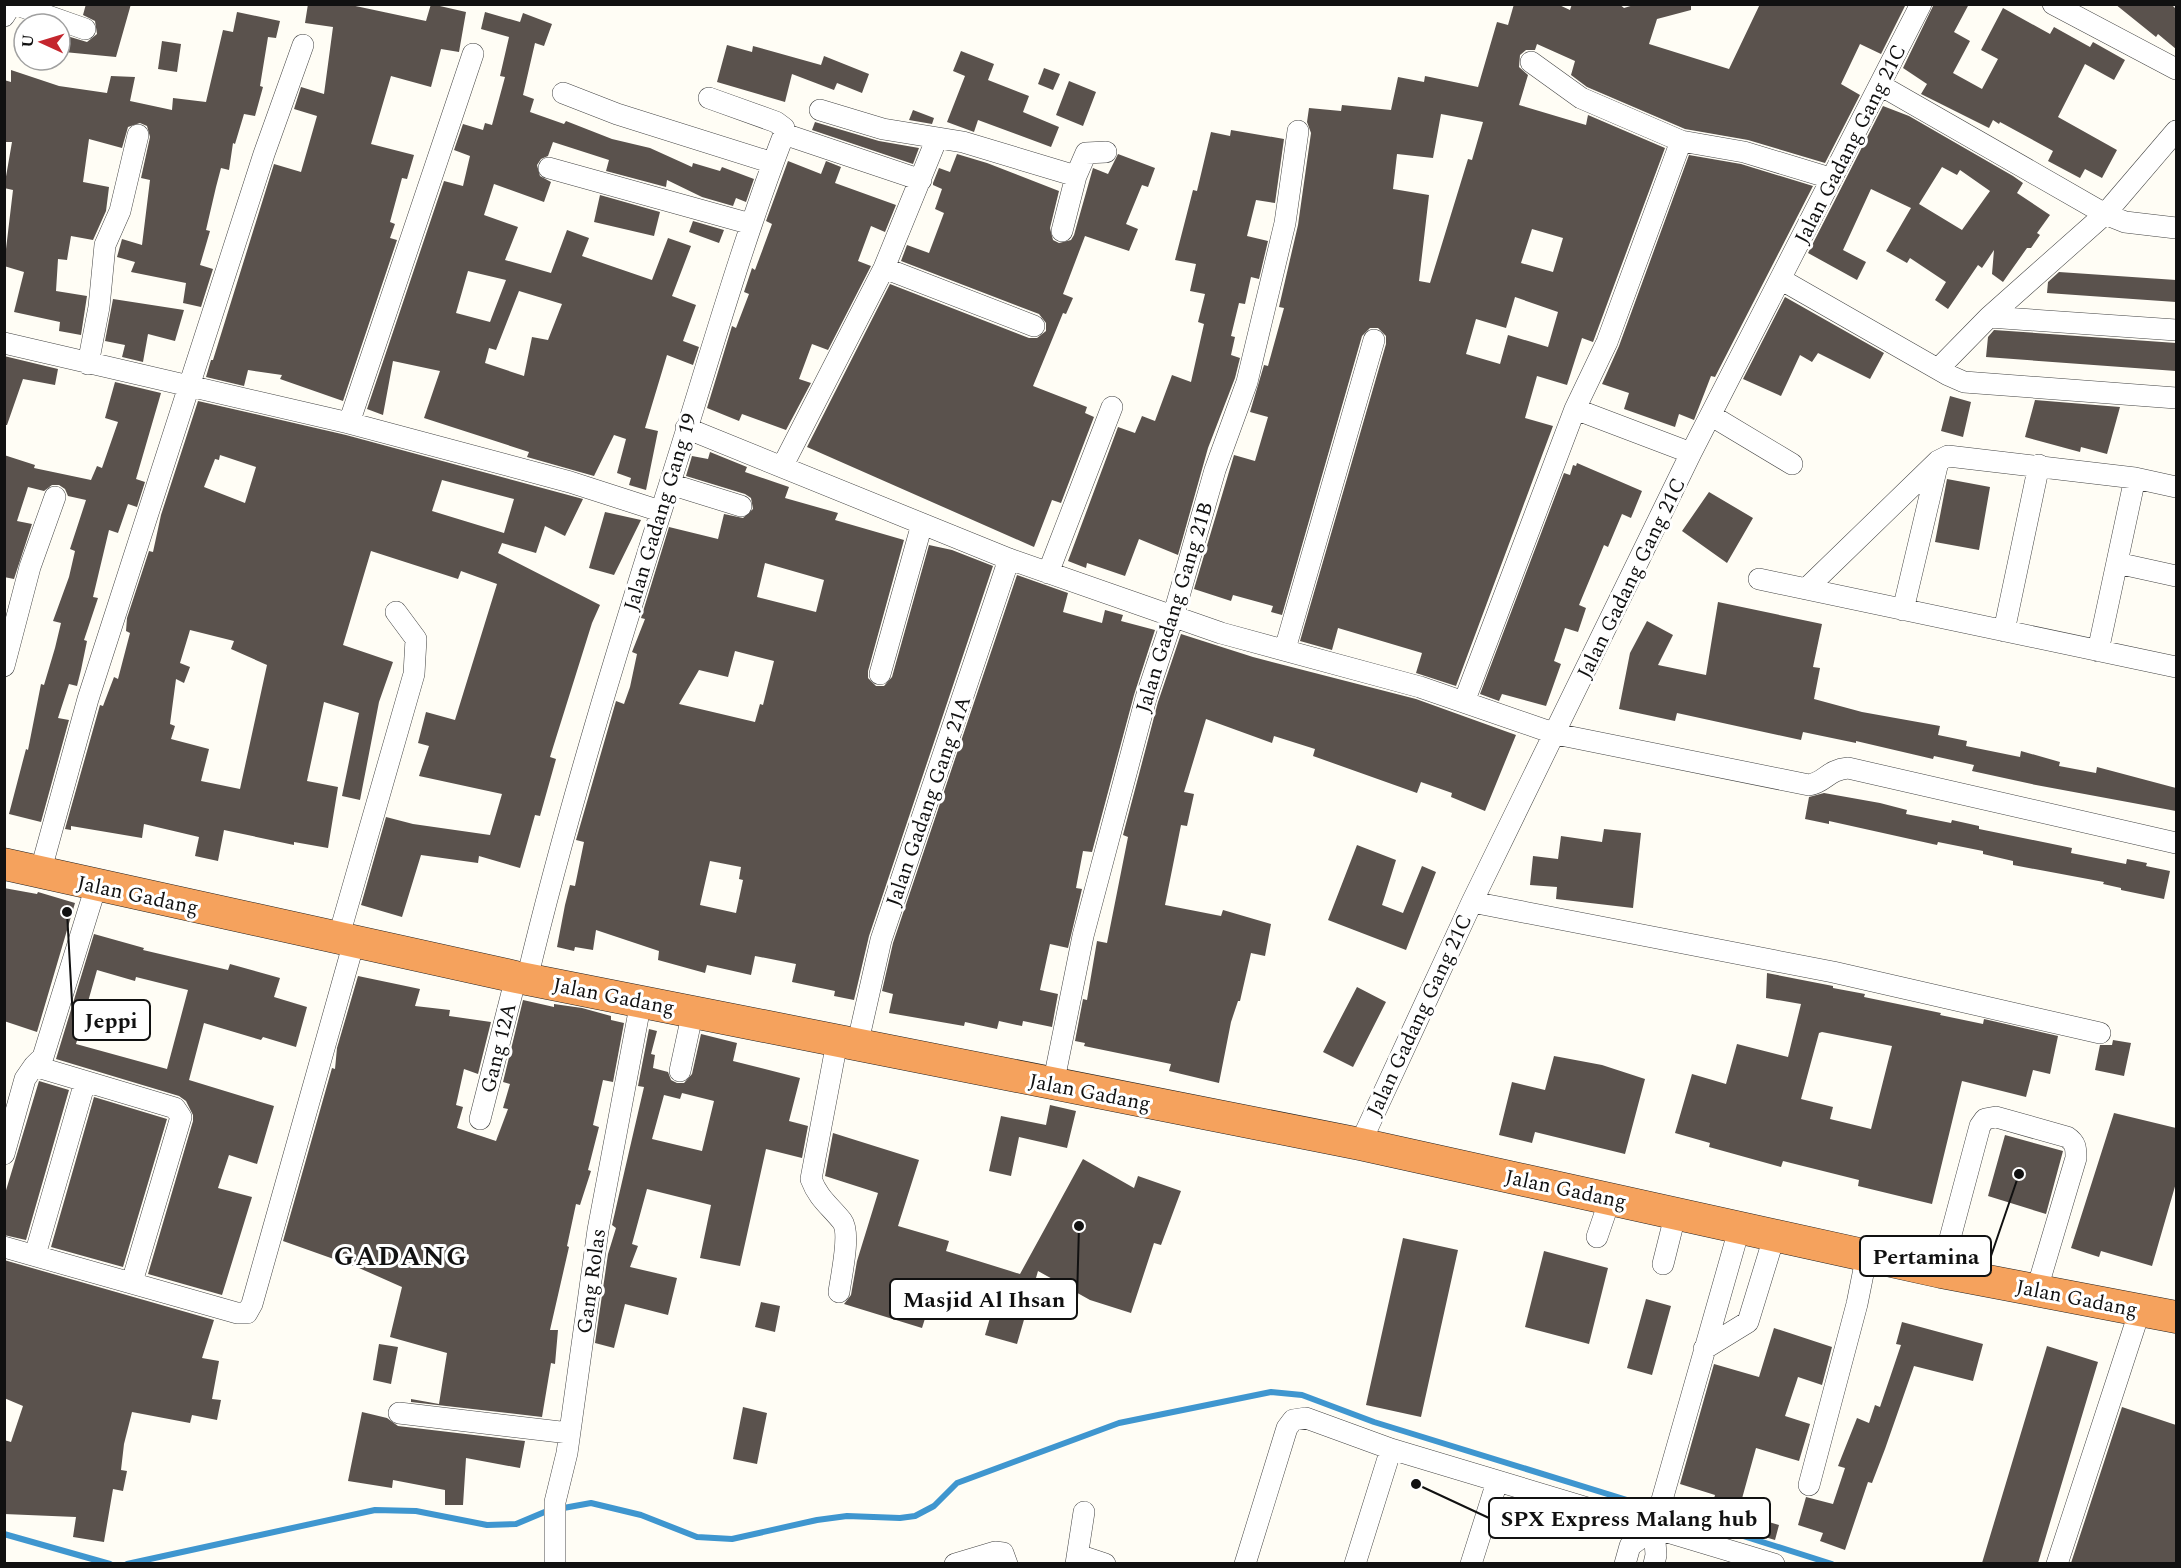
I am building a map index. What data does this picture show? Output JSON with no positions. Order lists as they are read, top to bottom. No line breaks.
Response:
{"streets":{"highway":["Jalan Gadang"],"street":["Jalan Gadang Gang 21C","Jalan Gadang Gang 19","Jalan Gadang Gang 21B","Jalan Gadang Gang 21A","Gang 12A","Gang Rolas"]},"crossings":[["Jalan Gadang Gang 21C","Jalan Gadang"],["Jalan Gadang Gang 19","Jalan Gadang"],["Jalan Gadang Gang 19","Gang 12A"],["Jalan Gadang Gang 21B","Jalan Gadang"],["Jalan Gadang Gang 21A","Jalan Gadang"],["Jalan Gadang","Gang 12A"],["Jalan Gadang","Gang Rolas"]],"districts":["GADANG"],"places":["Jeppi","Pertamina","Masjid Al Ihsan","SPX Express Malang hub"],"north":"left"}
